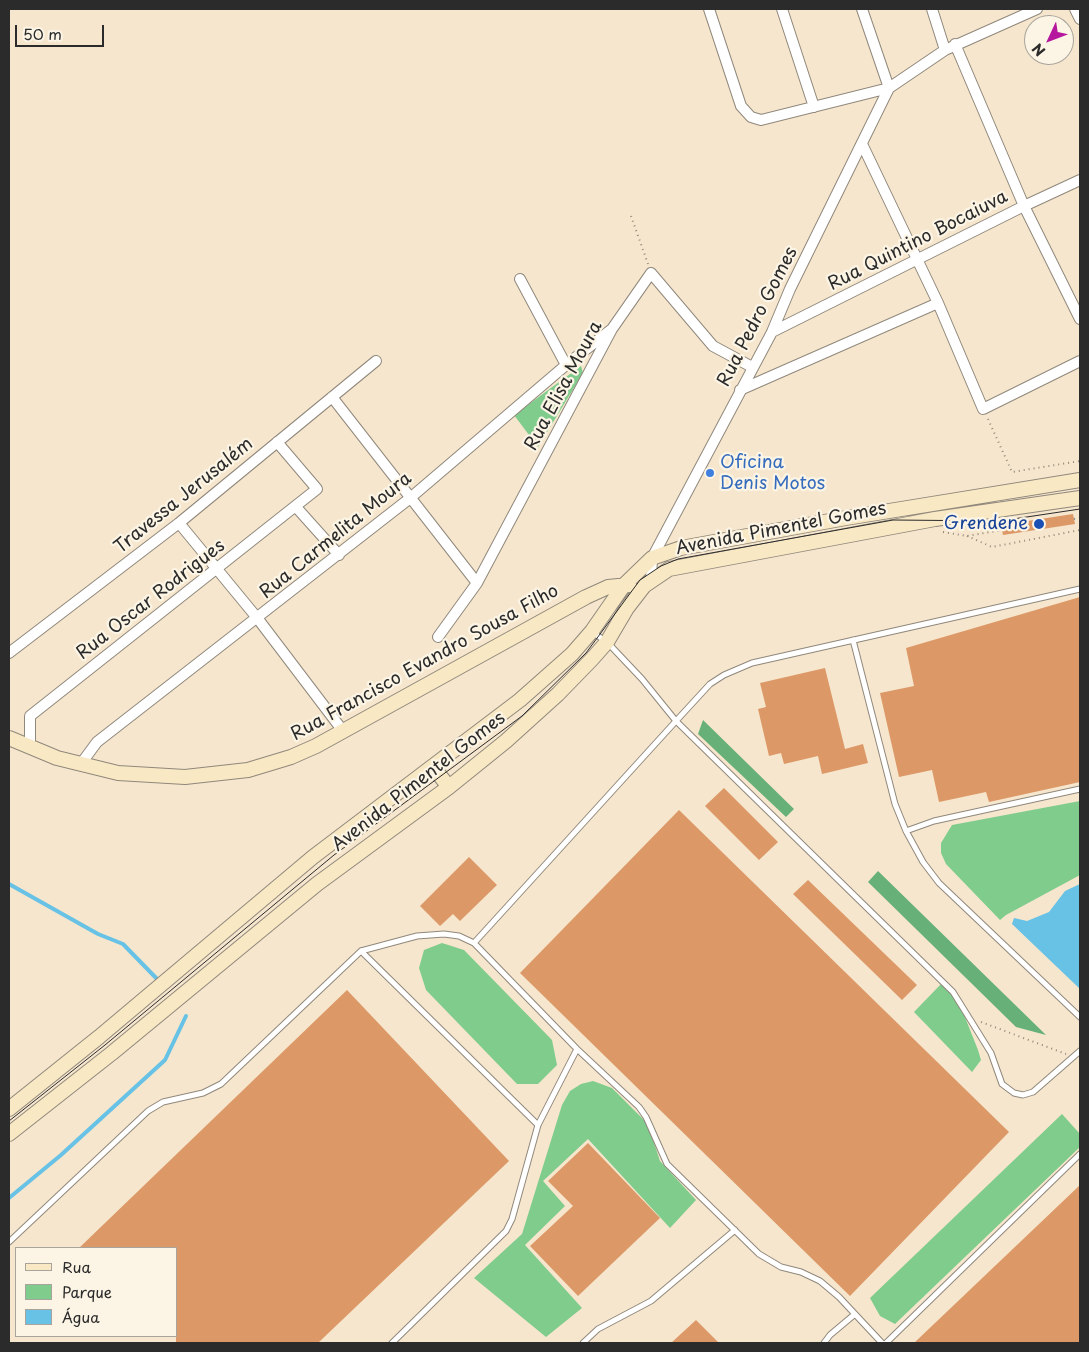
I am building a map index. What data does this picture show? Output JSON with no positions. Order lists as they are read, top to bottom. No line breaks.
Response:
{"streets":{"main road":["Avenida Pimentel Gomes","Rua Francisco Evandro Sousa Filho"],"street":["Rua Quintino Bocaiuva","Rua Pedro Gomes","Rua Elisa Moura","Travessa Jerusalém","Rua Carmelita Moura","Rua Oscar Rodrigues"]},"crossings":[["Rua Quintino Bocaiuva","Rua Pedro Gomes"],["Rua Pedro Gomes","Avenida Pimentel Gomes"],["Rua Elisa Moura","Rua Carmelita Moura"],["Travessa Jerusalém","Rua Oscar Rodrigues"],["Avenida Pimentel Gomes","Rua Francisco Evandro Sousa Filho"],["Rua Carmelita Moura","Rua Francisco Evandro Sousa Filho"],["Rua Oscar Rodrigues","Rua Francisco Evandro Sousa Filho"]],"places":["Oficina Denis Motos","Grendene"],"legend":["Rua","Parque","Água"],"scale_bar":"50 m","north":"bottom left"}
